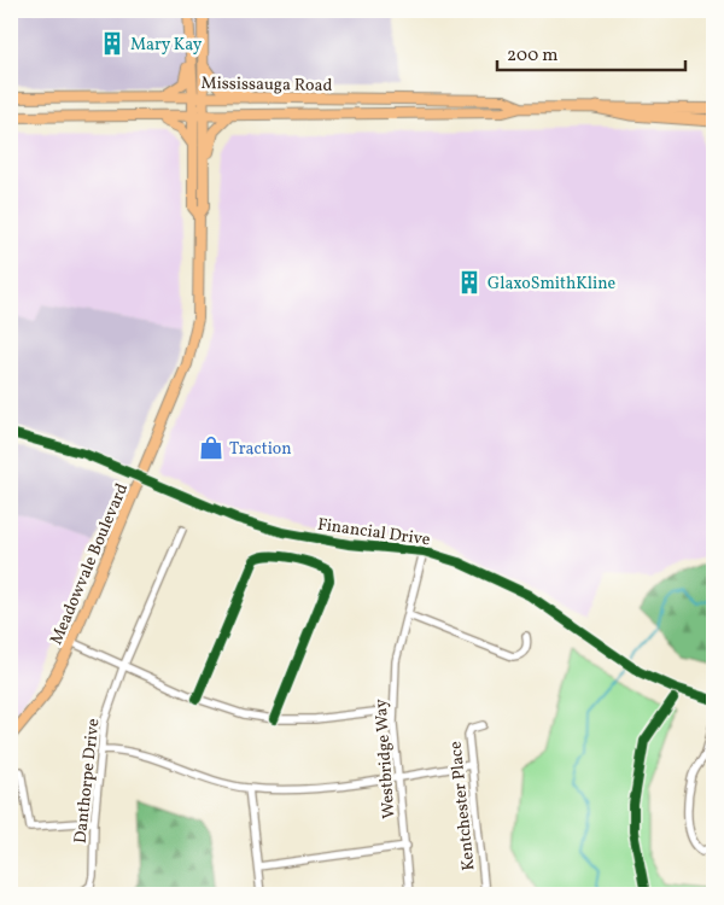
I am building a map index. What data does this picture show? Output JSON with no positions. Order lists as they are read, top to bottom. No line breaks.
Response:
{"streets":{"main road":["Mississauga Road","Meadowvale Boulevard"],"street":["Financial Drive","Westbridge Way","Danthorpe Drive","Kentchester Place"]},"crossings":[["Mississauga Road","Meadowvale Boulevard"],["Financial Drive","Meadowvale Boulevard"],["Financial Drive","Westbridge Way"]],"places":{"building":["Mary Kay","GlaxoSmithKline"],"shop":["Traction"]},"scale_bar":"200 m"}
